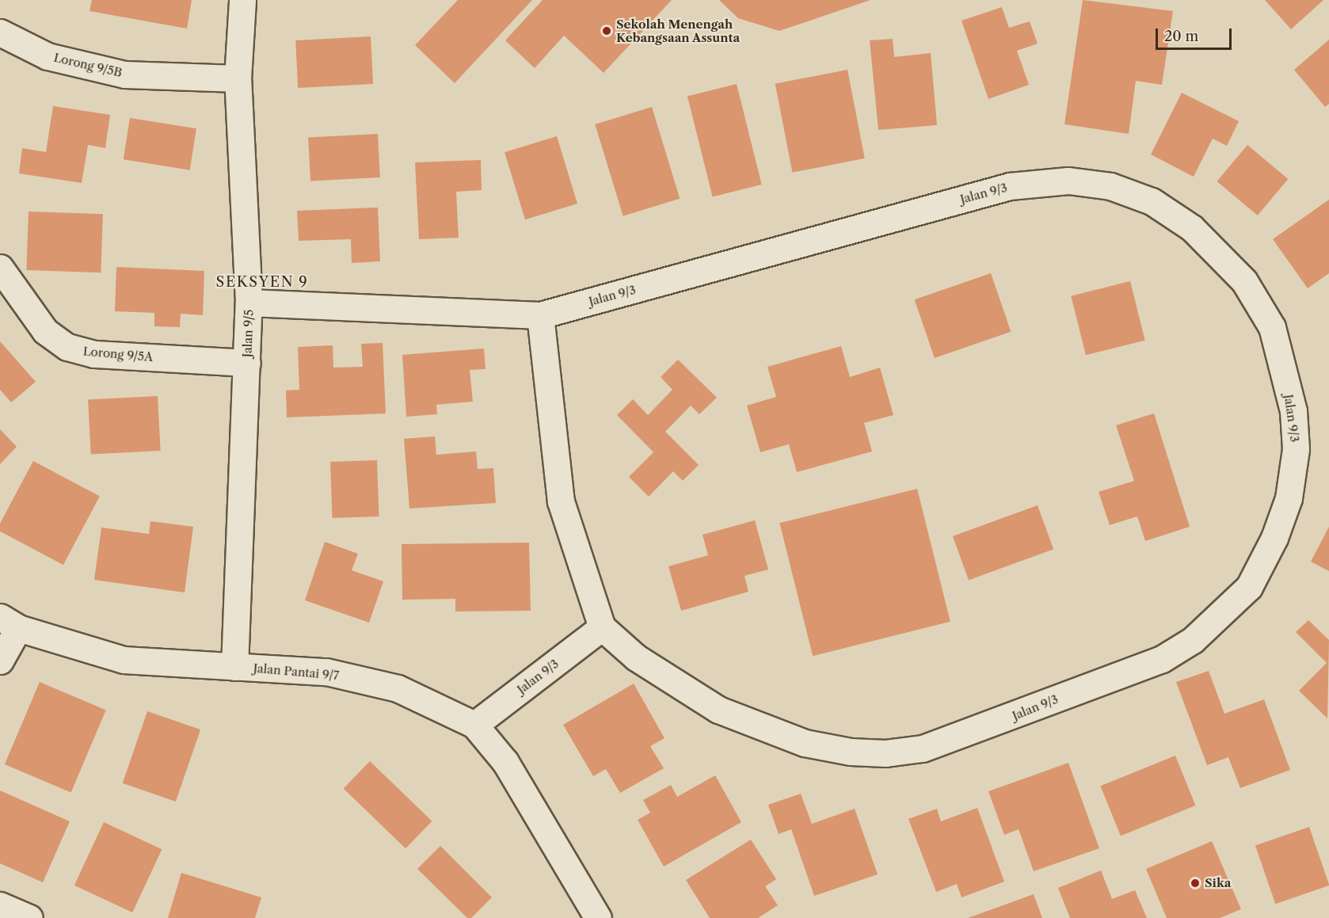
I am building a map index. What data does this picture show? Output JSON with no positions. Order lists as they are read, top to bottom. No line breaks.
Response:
{"streets":{"street":["Lorong 9/5B","Jalan 9/3","Jalan 9/5","Lorong 9/5A","Jalan Pantai 9/7"]},"crossings":[["Lorong 9/5B","Jalan 9/5"],["Jalan 9/3","Jalan 9/5"],["Jalan 9/3","Jalan Pantai 9/7"],["Jalan 9/5","Lorong 9/5A"],["Jalan 9/5","Jalan Pantai 9/7"]],"districts":["SEKSYEN 9"],"places":["Sekolah Menengah Kebangsaan Assunta","Sika"],"scale_bar":"20 m"}
